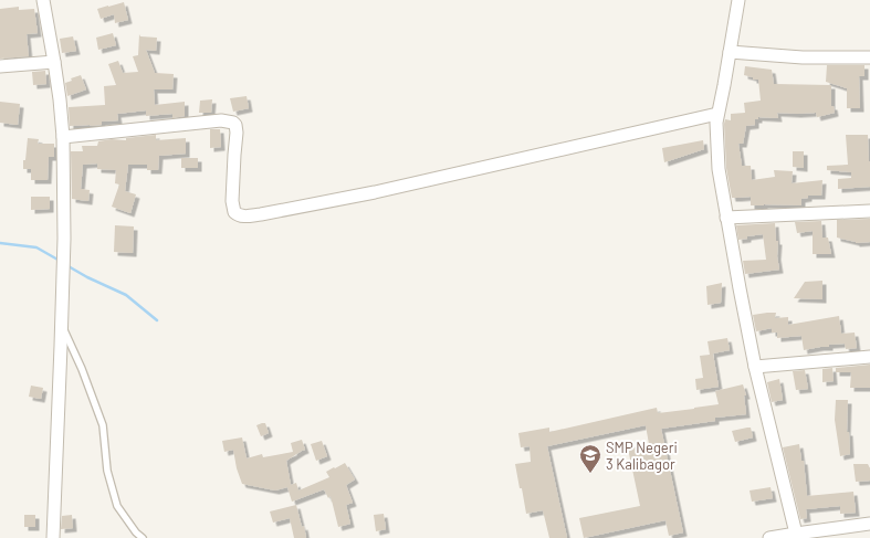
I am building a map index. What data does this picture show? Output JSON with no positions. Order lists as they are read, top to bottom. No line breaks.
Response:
{"places":{"school or university":["SMP Negeri 3 Kalibagor"]}}
